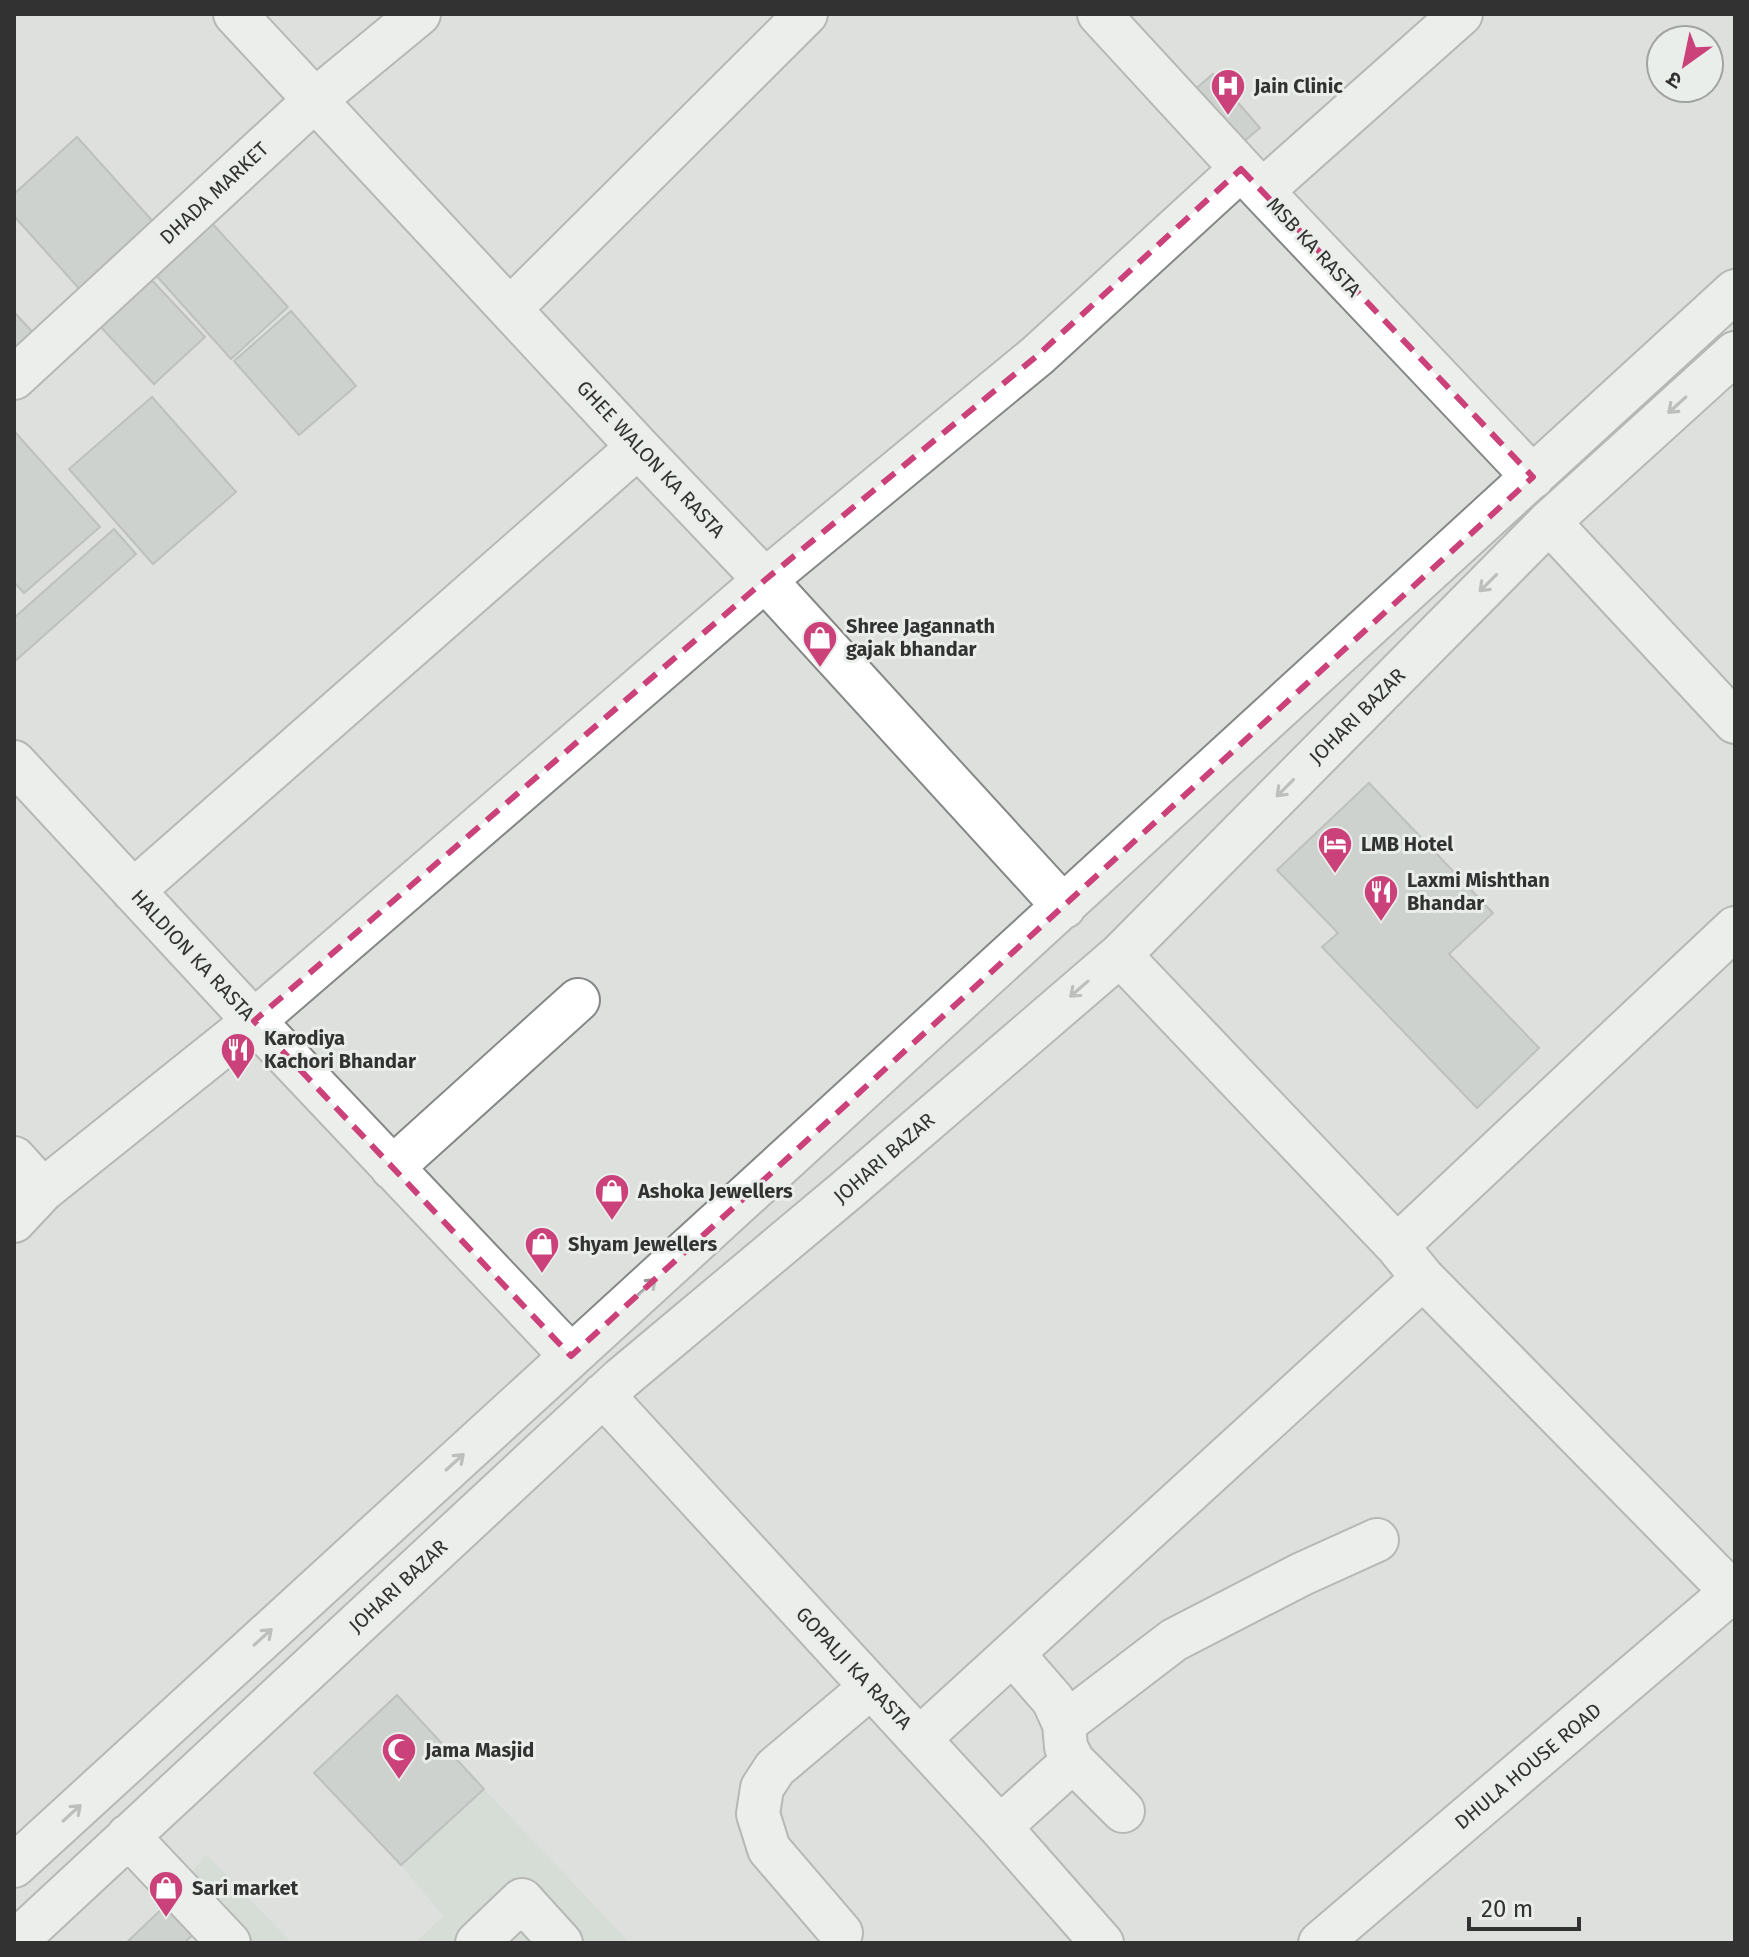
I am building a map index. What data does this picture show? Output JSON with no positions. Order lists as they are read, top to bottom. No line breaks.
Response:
{"streets":{"street":["DHADA MARKET","MSB KA RASTA","GHEE WALON KA RASTA","JOHARI BAZAR","HALDION KA RASTA","GOPALJI KA RASTA","DHULA HOUSE ROAD"]},"crossings":[["DHADA MARKET","GHEE WALON KA RASTA"],["JOHARI BAZAR","GOPALJI KA RASTA"]],"places":{"hospital":["Jain Clinic"],"shop":["Shree Jagannath gajak bhandar","Ashoka Jewellers","Shyam Jewellers","Sari market"],"hotel":["LMB Hotel"],"restaurant":["Laxmi Mishthan Bhandar","Karodiya Kachori Bhandar"],"mosque":["Jama Masjid"]},"scale_bar":"20 m","north":"bottom left"}
